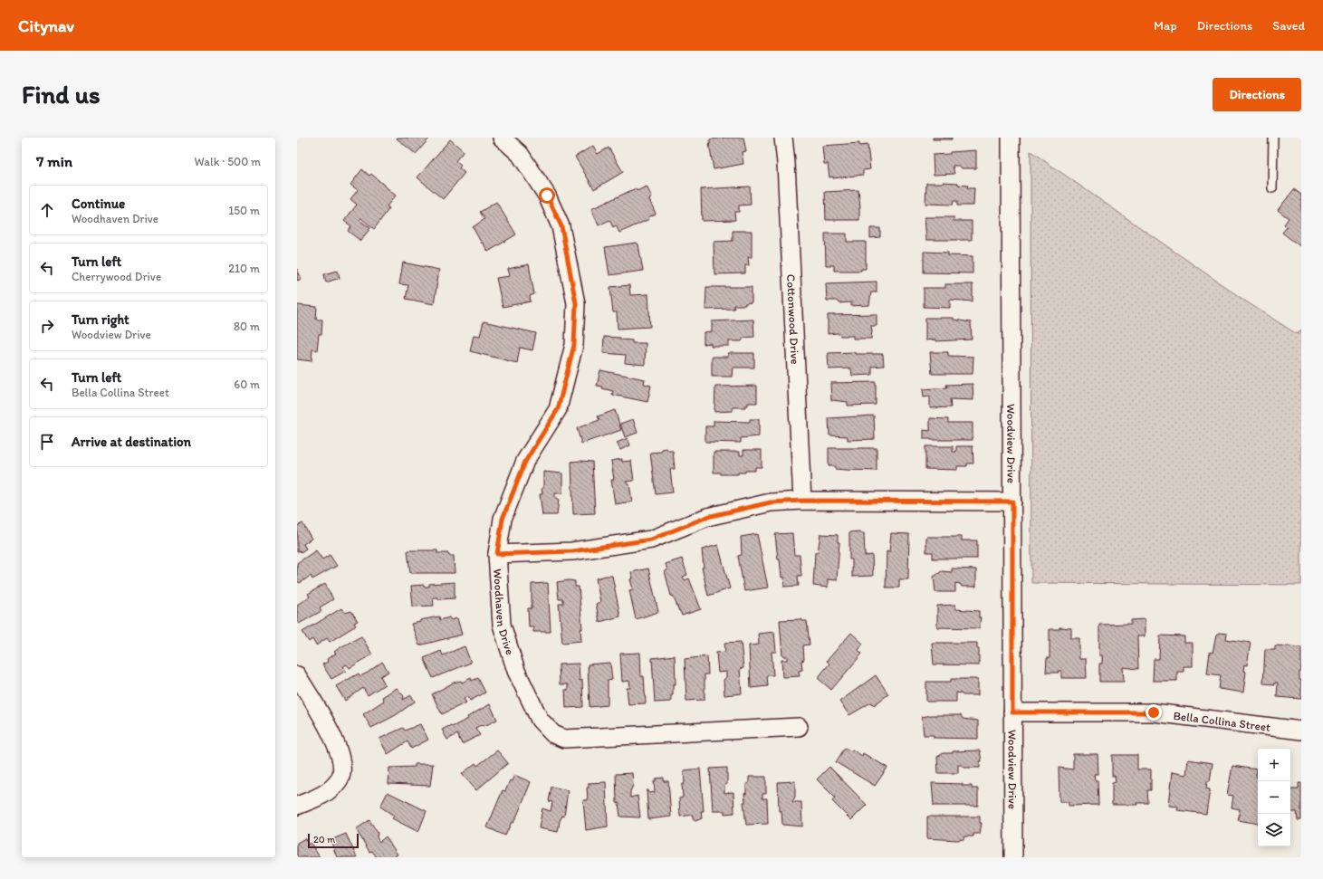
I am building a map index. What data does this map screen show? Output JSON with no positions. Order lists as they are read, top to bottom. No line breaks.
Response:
{"streets":{"street":["Cottonwood Drive","Woodview Drive","Woodhaven Drive","Bella Collina Street"]},"crossings":[["Woodview Drive","Bella Collina Street"]],"scale_bar":"20 m","page":{"header":"Citynav","nav":["Map","Directions","Saved"],"buttons":"Directions","title":"Find us","heading":["7 min","Walk · 500 m"],"list":[["Continue","Woodhaven Drive","150 m"],["Turn left","Cherrywood Drive","210 m"],["Turn right","Woodview Drive","80 m"],["Turn left","Bella Collina Street","60 m"],"Arrive at destination"],"map_buttons":["+","−"],"scale":"20 m"}}
